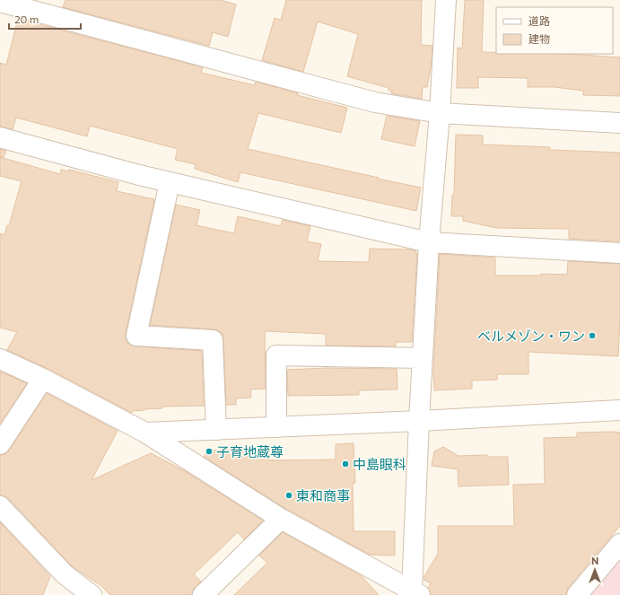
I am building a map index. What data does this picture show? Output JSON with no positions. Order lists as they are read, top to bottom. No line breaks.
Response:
{"places":["ベルメゾン・ワン","子育地蔵尊","中島眼科","東和商事"],"legend":["道路","建物"],"scale_bar":"20 m","north":"top"}
